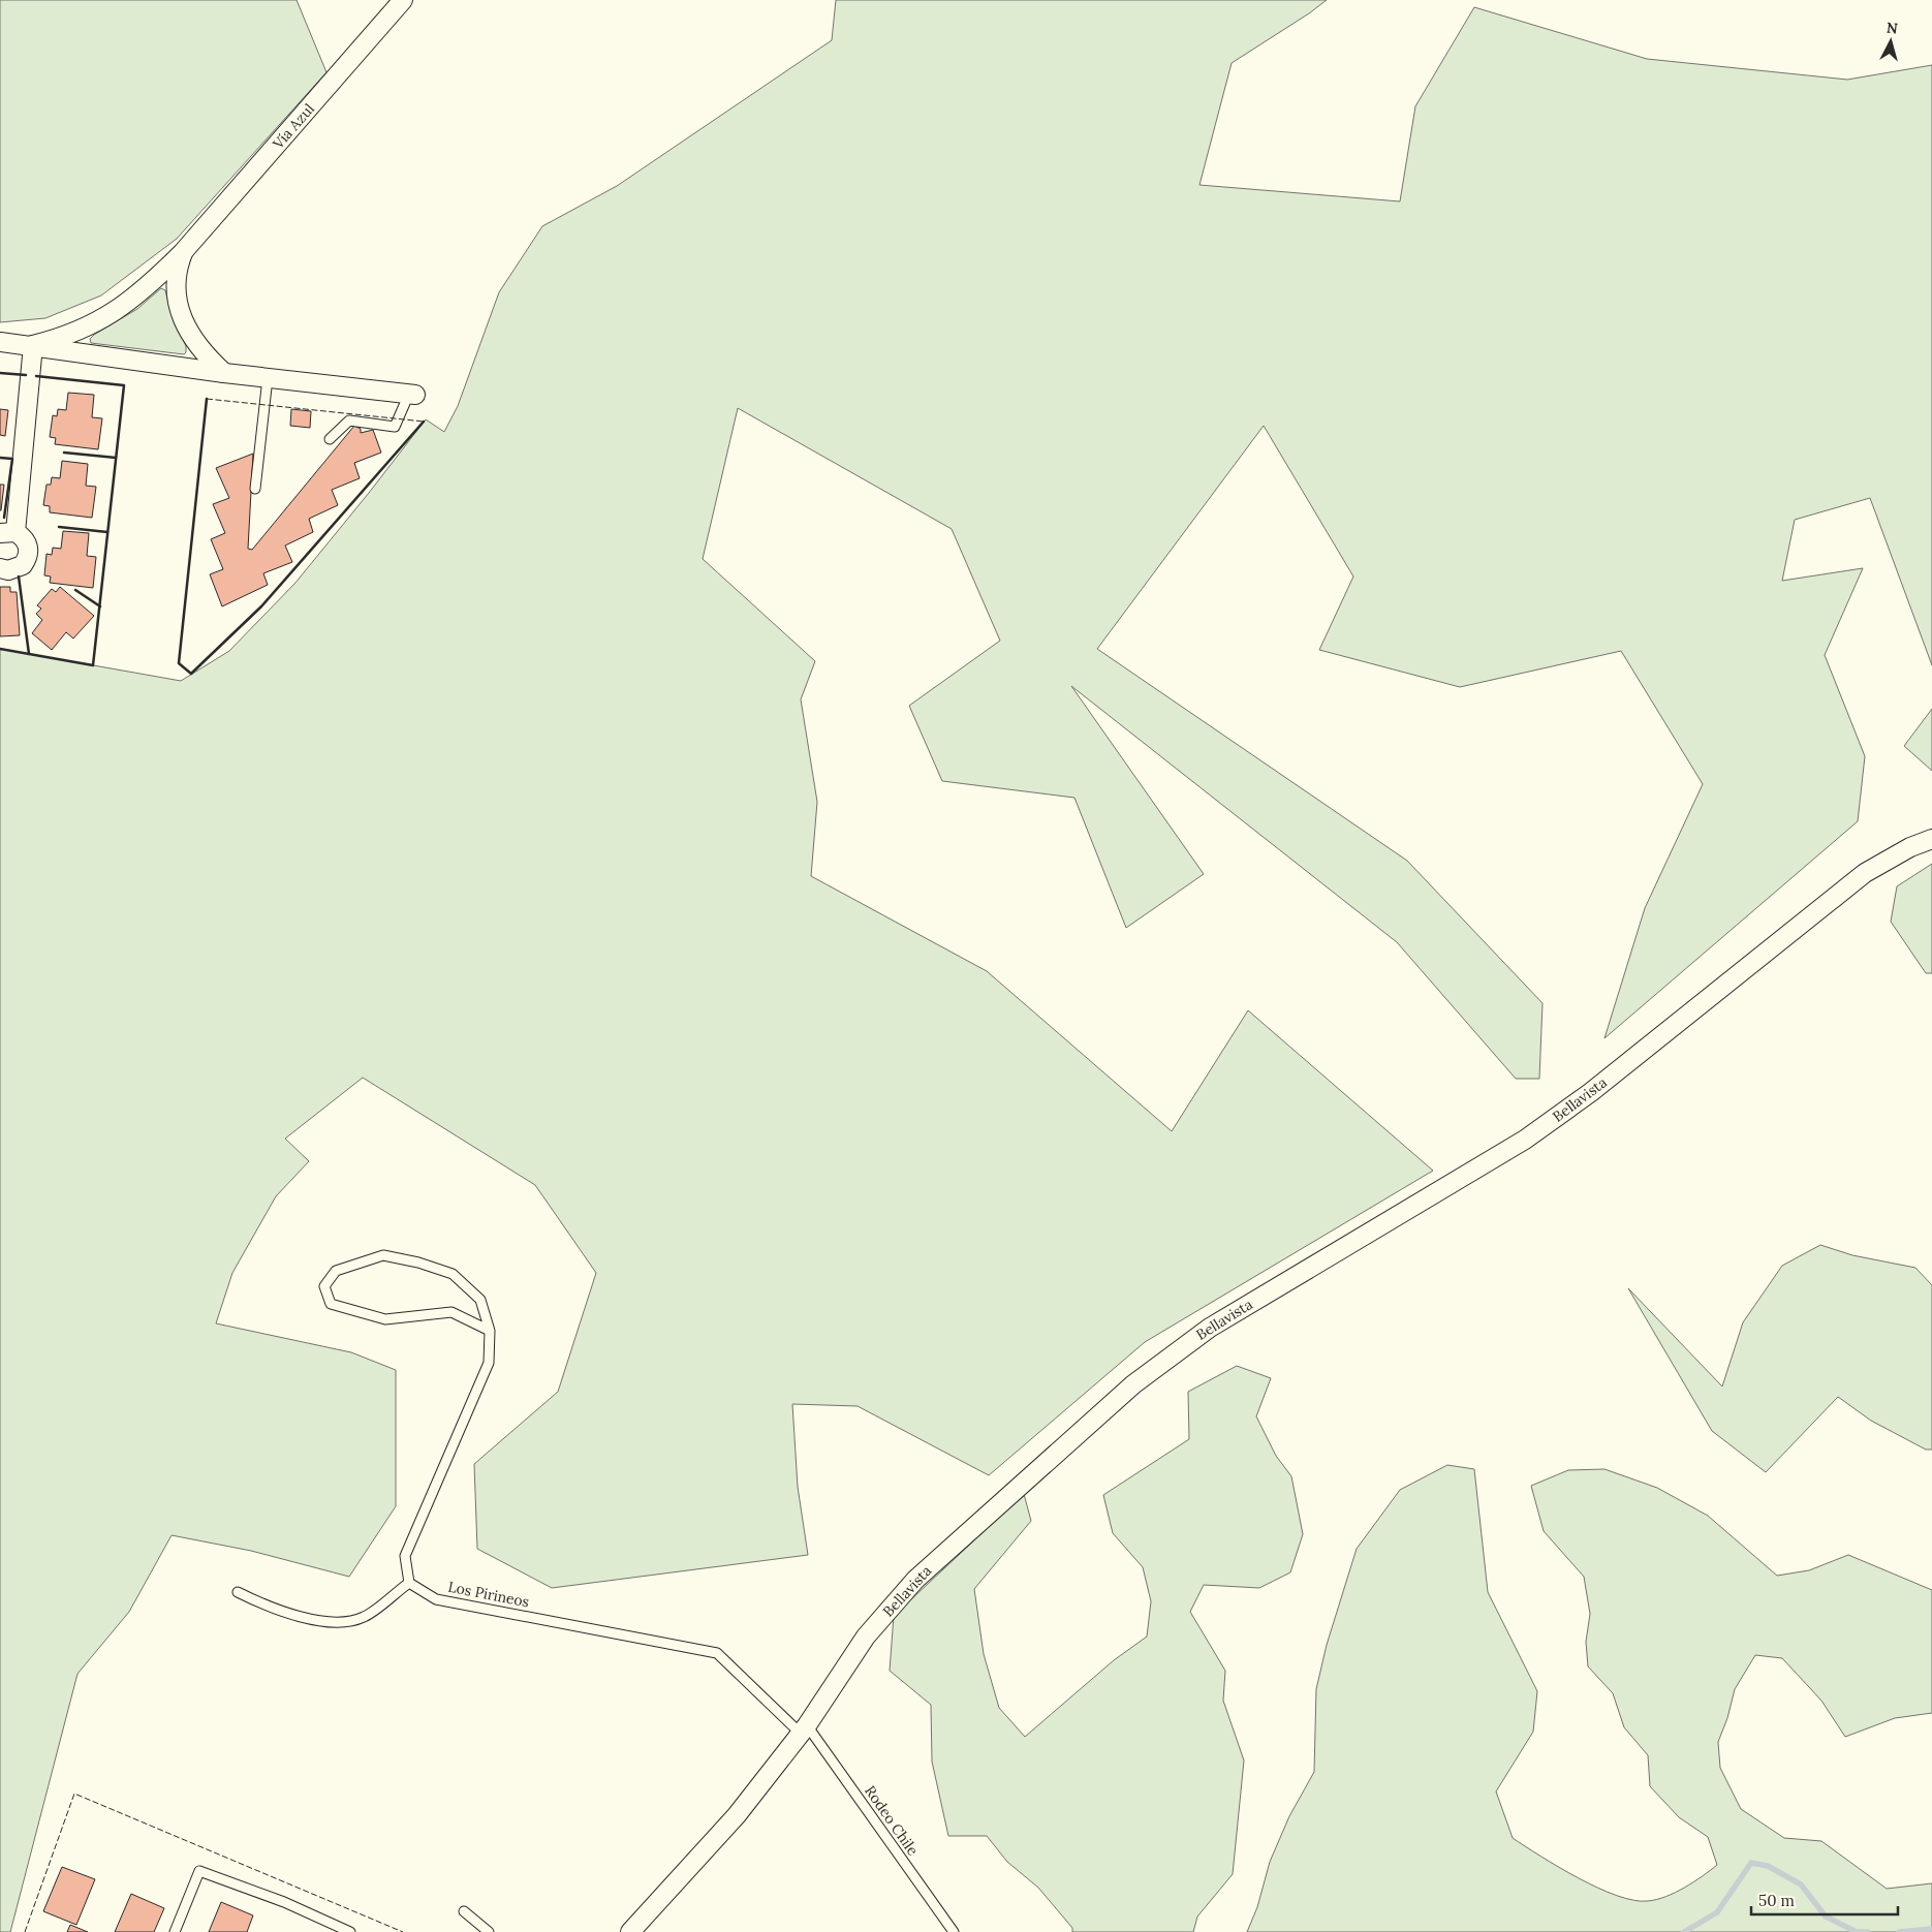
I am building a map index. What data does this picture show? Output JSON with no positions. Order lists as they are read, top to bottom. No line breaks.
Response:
{"streets":{"street":["Vía Azul","Bellavista"],"lane":["Los Pirineos","Rodeo Chile"]},"crossings":[["Bellavista","Los Pirineos"],["Bellavista","Rodeo Chile"],["Los Pirineos","Rodeo Chile"]],"scale_bar":"50 m","north":"top"}
